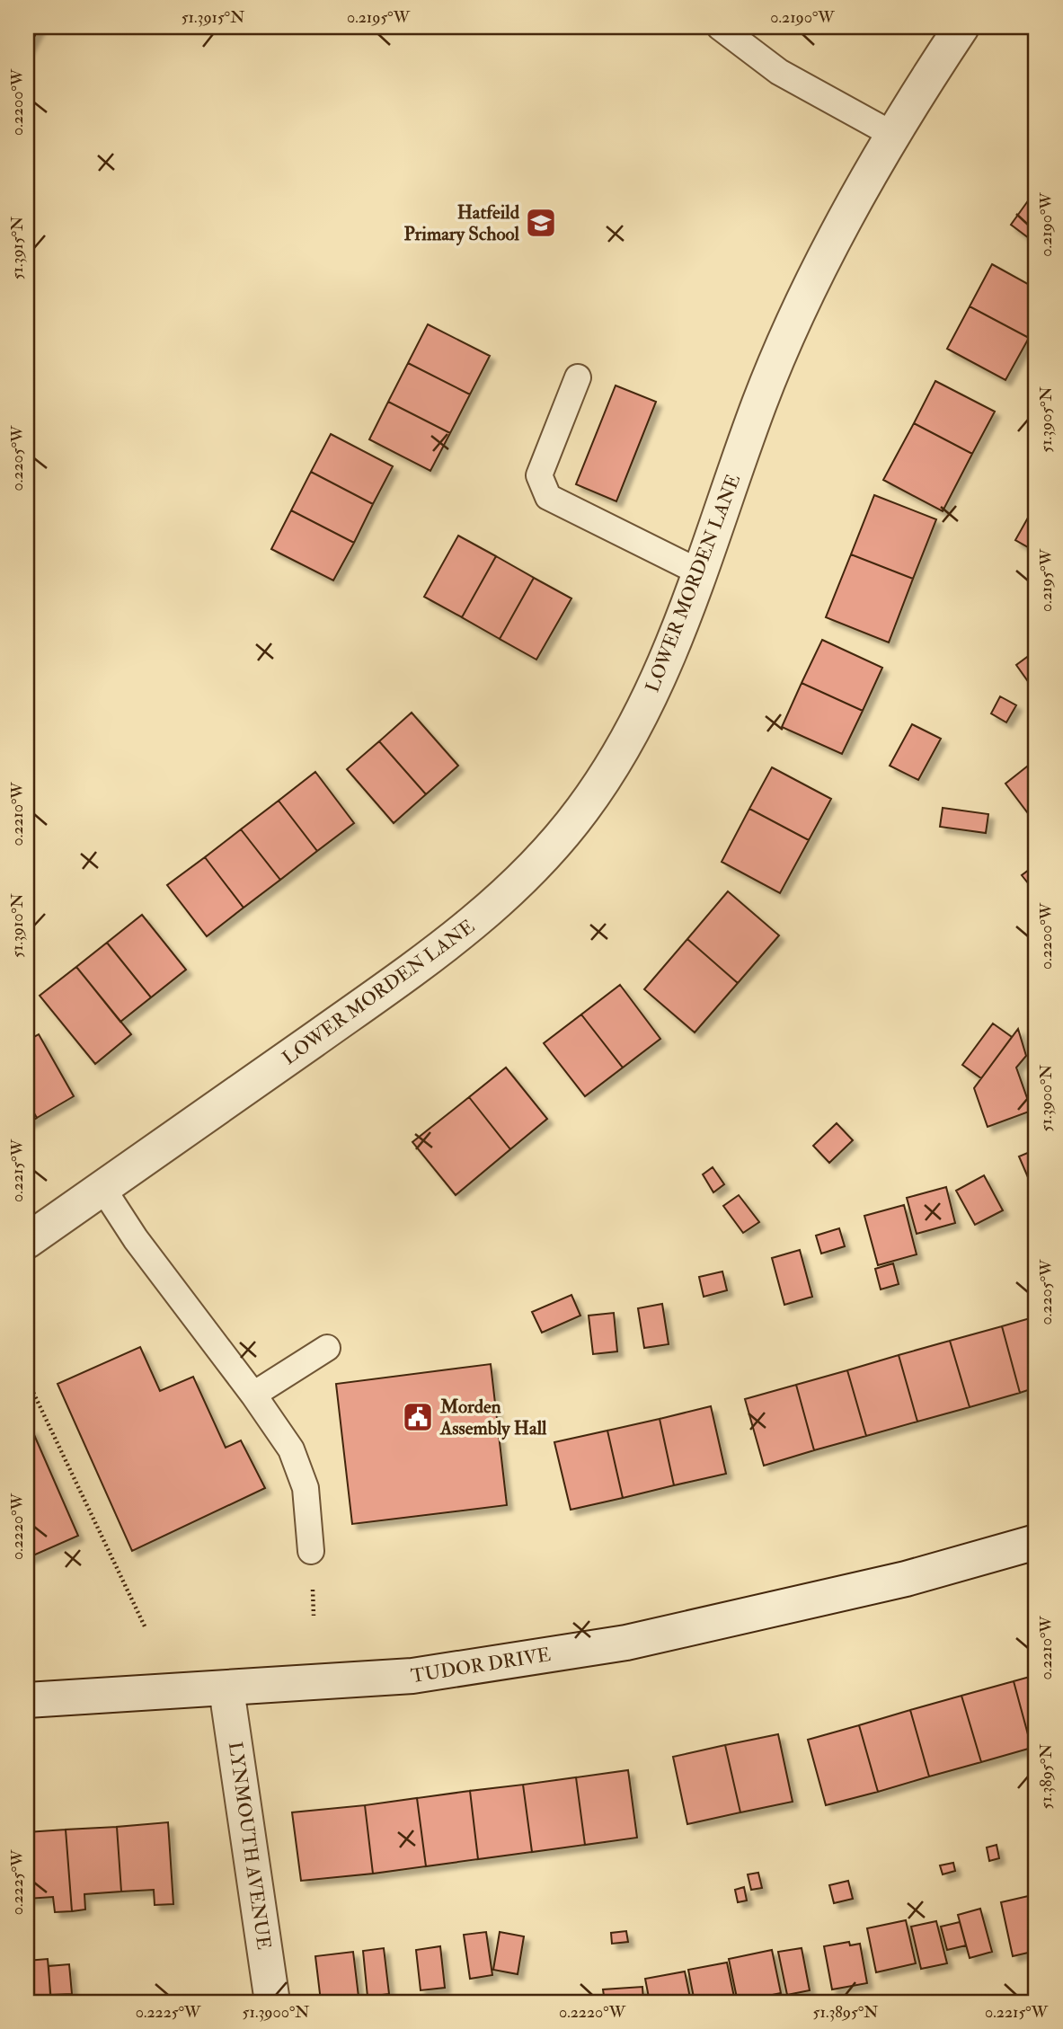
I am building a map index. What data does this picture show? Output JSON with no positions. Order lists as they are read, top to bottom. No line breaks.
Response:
{"streets":{"street":["LOWER MORDEN LANE","TUDOR DRIVE","LYNMOUTH AVENUE"]},"crossings":[["TUDOR DRIVE","LYNMOUTH AVENUE"]],"places":{"school or university":["Hatfeild Primary School"],"public building":["Morden Assembly Hall"]},"coordinates":["51.3915°N","0.2195°W","0.2190°W","0.2200°W","51.3905°N","0.2205°W","0.2210°W","51.3910°N","51.3900°N","0.2215°W","0.2220°W","51.3895°N","0.2225°W"]}
